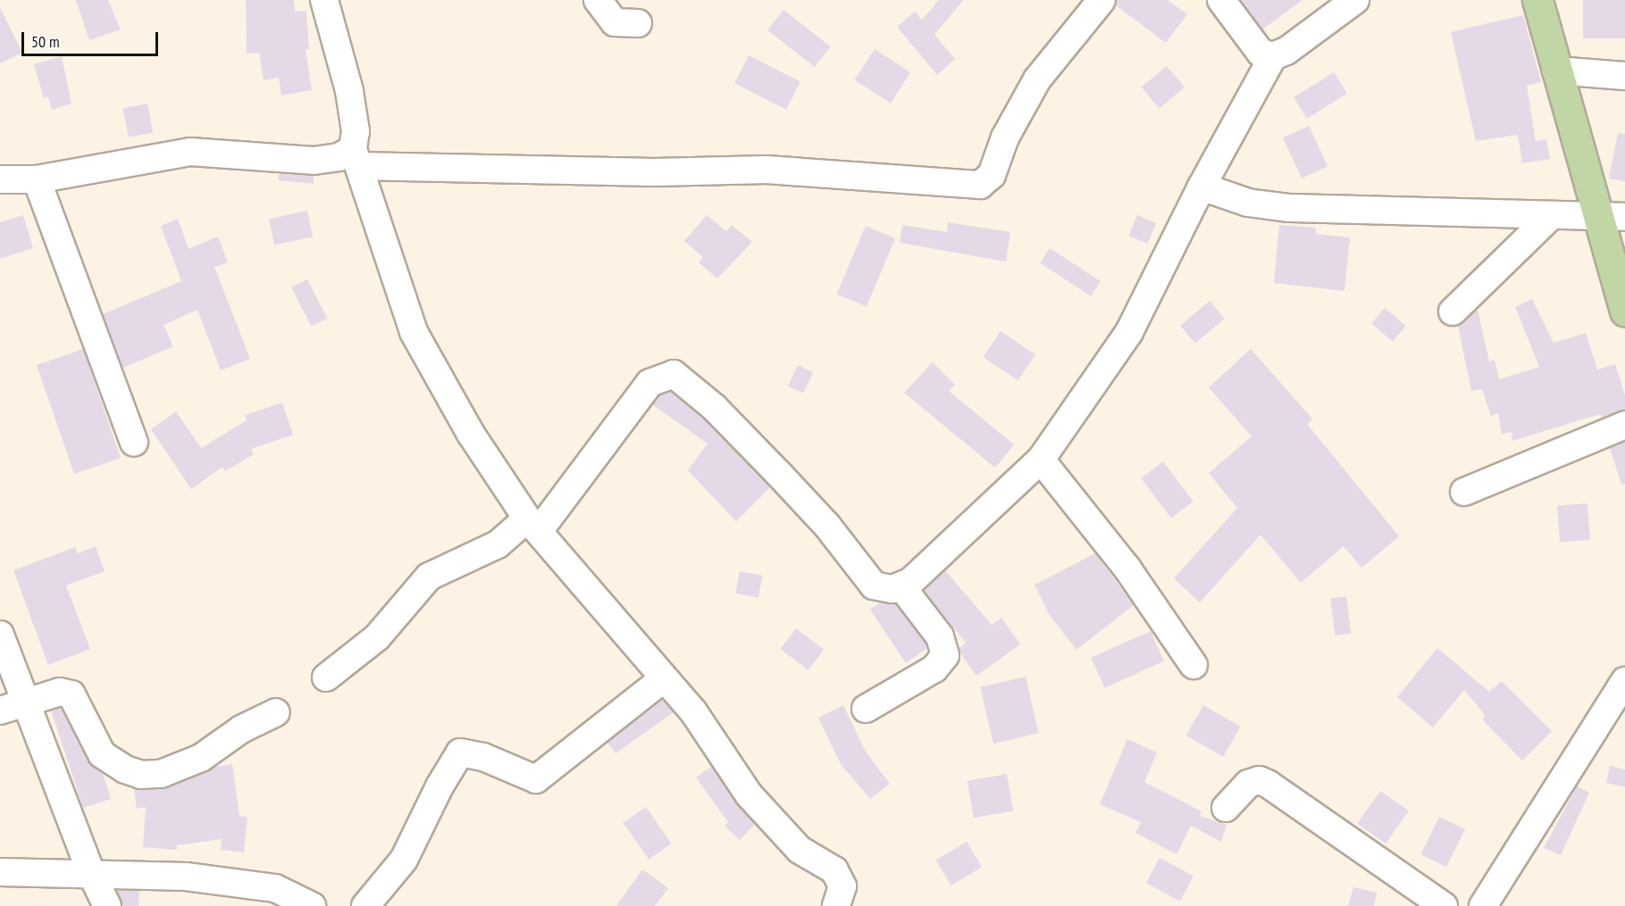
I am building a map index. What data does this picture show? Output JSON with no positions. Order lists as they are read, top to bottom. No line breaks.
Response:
{"scale_bar":"50 m"}
